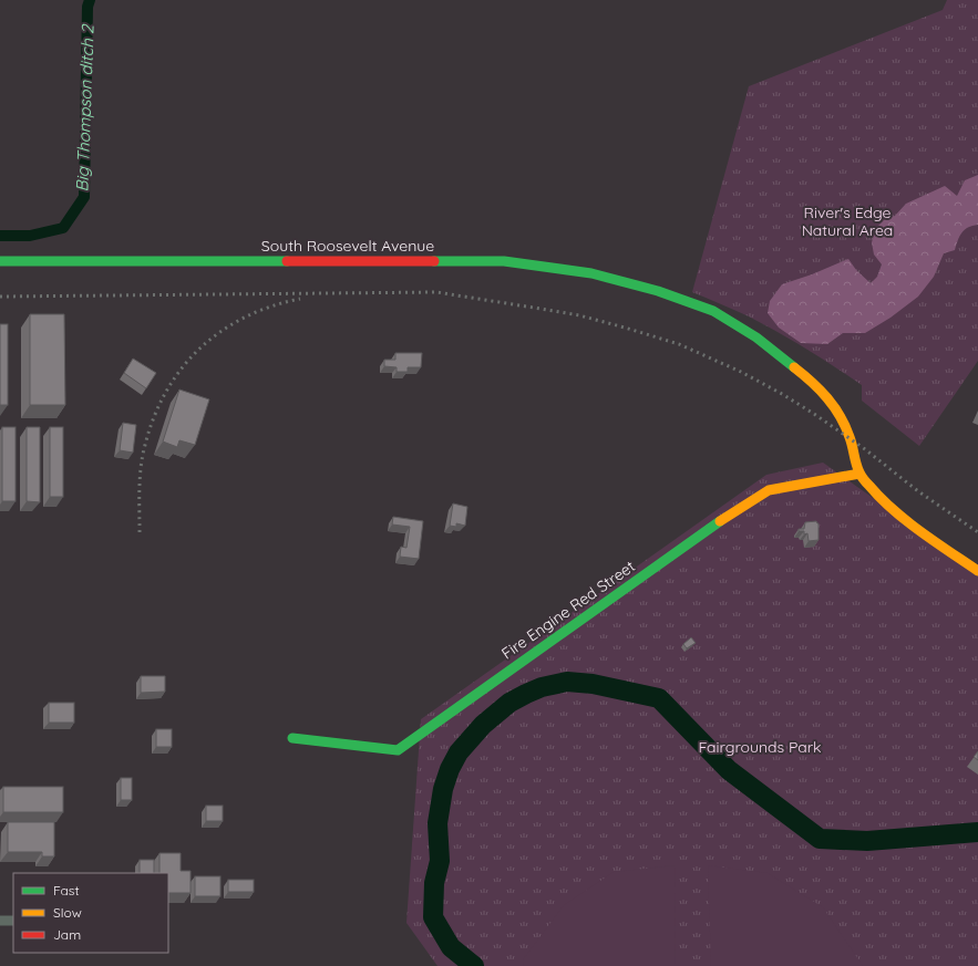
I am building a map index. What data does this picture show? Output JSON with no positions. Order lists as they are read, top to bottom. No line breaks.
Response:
{"streets":{"street":["South Roosevelt Avenue","Fire Engine Red Street"]},"crossings":[["South Roosevelt Avenue","Fire Engine Red Street"]],"water":["Big Thompson ditch 2"],"parks":["River's Edge Natural Area","Fairgrounds Park"],"legend":["Fast","Slow","Jam"]}
